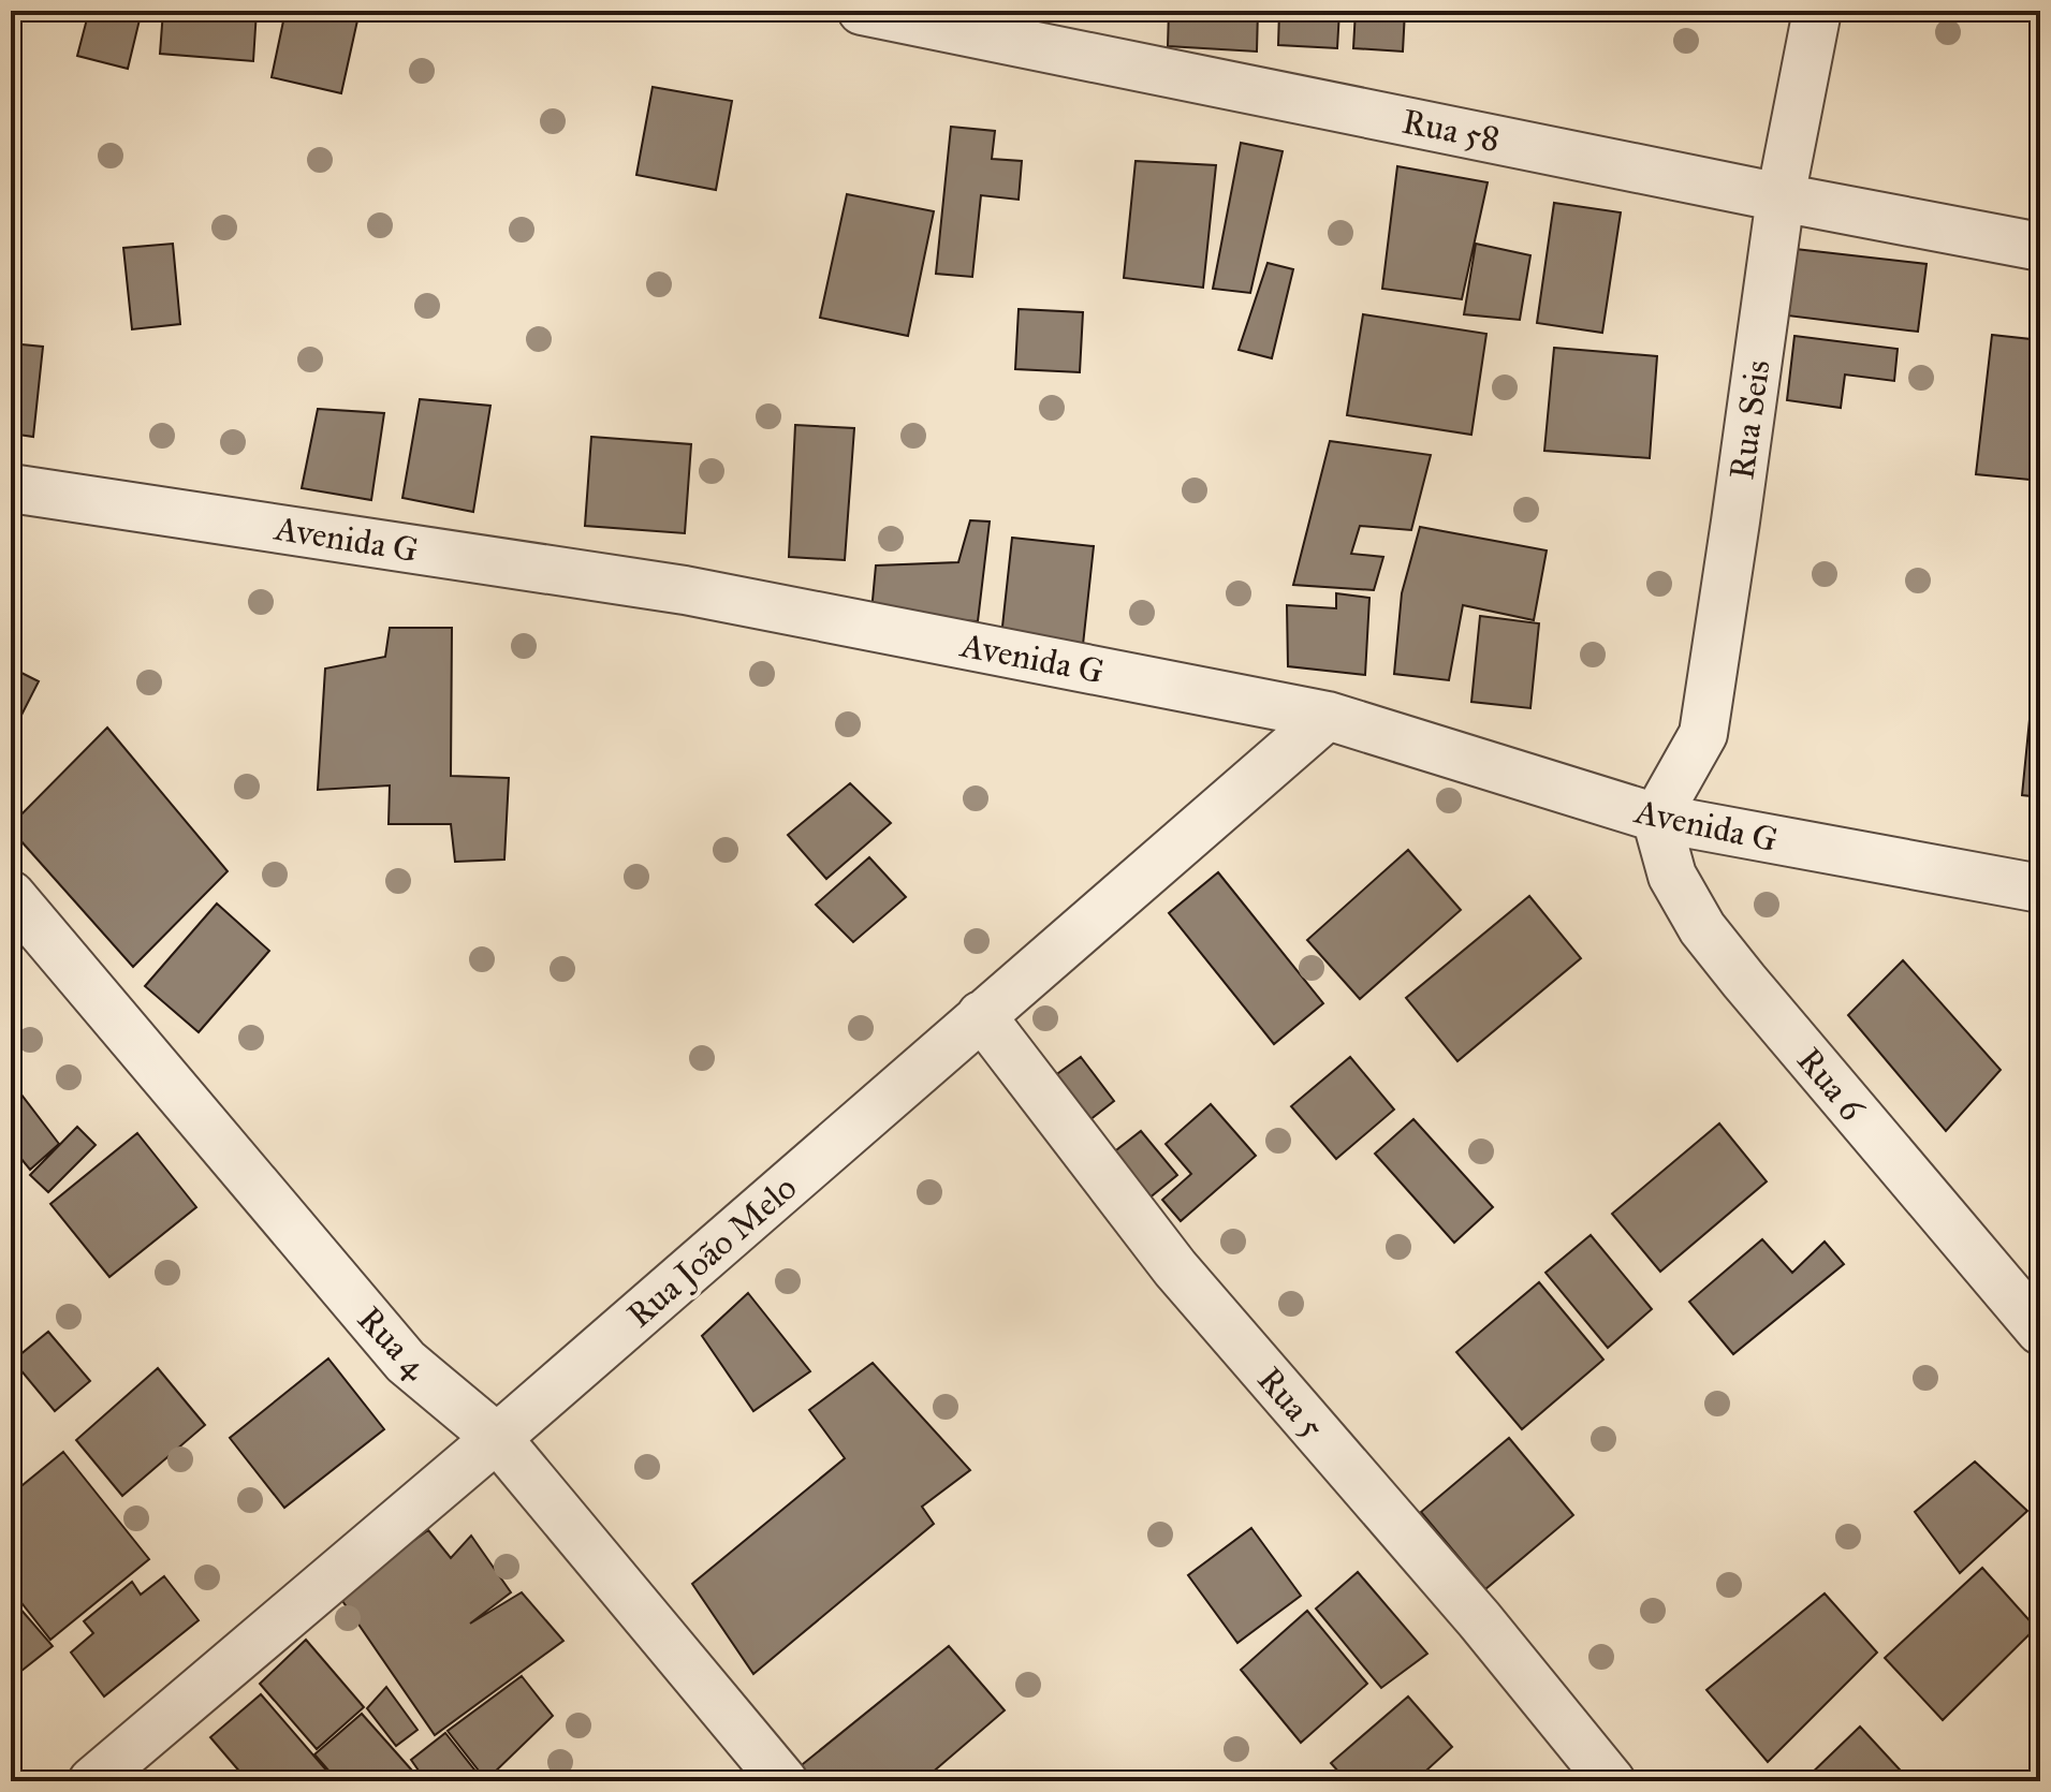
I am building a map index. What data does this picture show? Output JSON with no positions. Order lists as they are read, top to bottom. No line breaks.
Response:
{"streets":{"street":["Rua 58","Rua Seis","Avenida G","Rua 6","Rua João Melo","Rua 4","Rua 5"]},"crossings":[["Rua 58","Rua Seis"],["Rua Seis","Avenida G"],["Rua Seis","Rua 6"],["Avenida G","Rua 6"],["Avenida G","Rua João Melo"],["Rua João Melo","Rua 4"],["Rua João Melo","Rua 5"]]}
